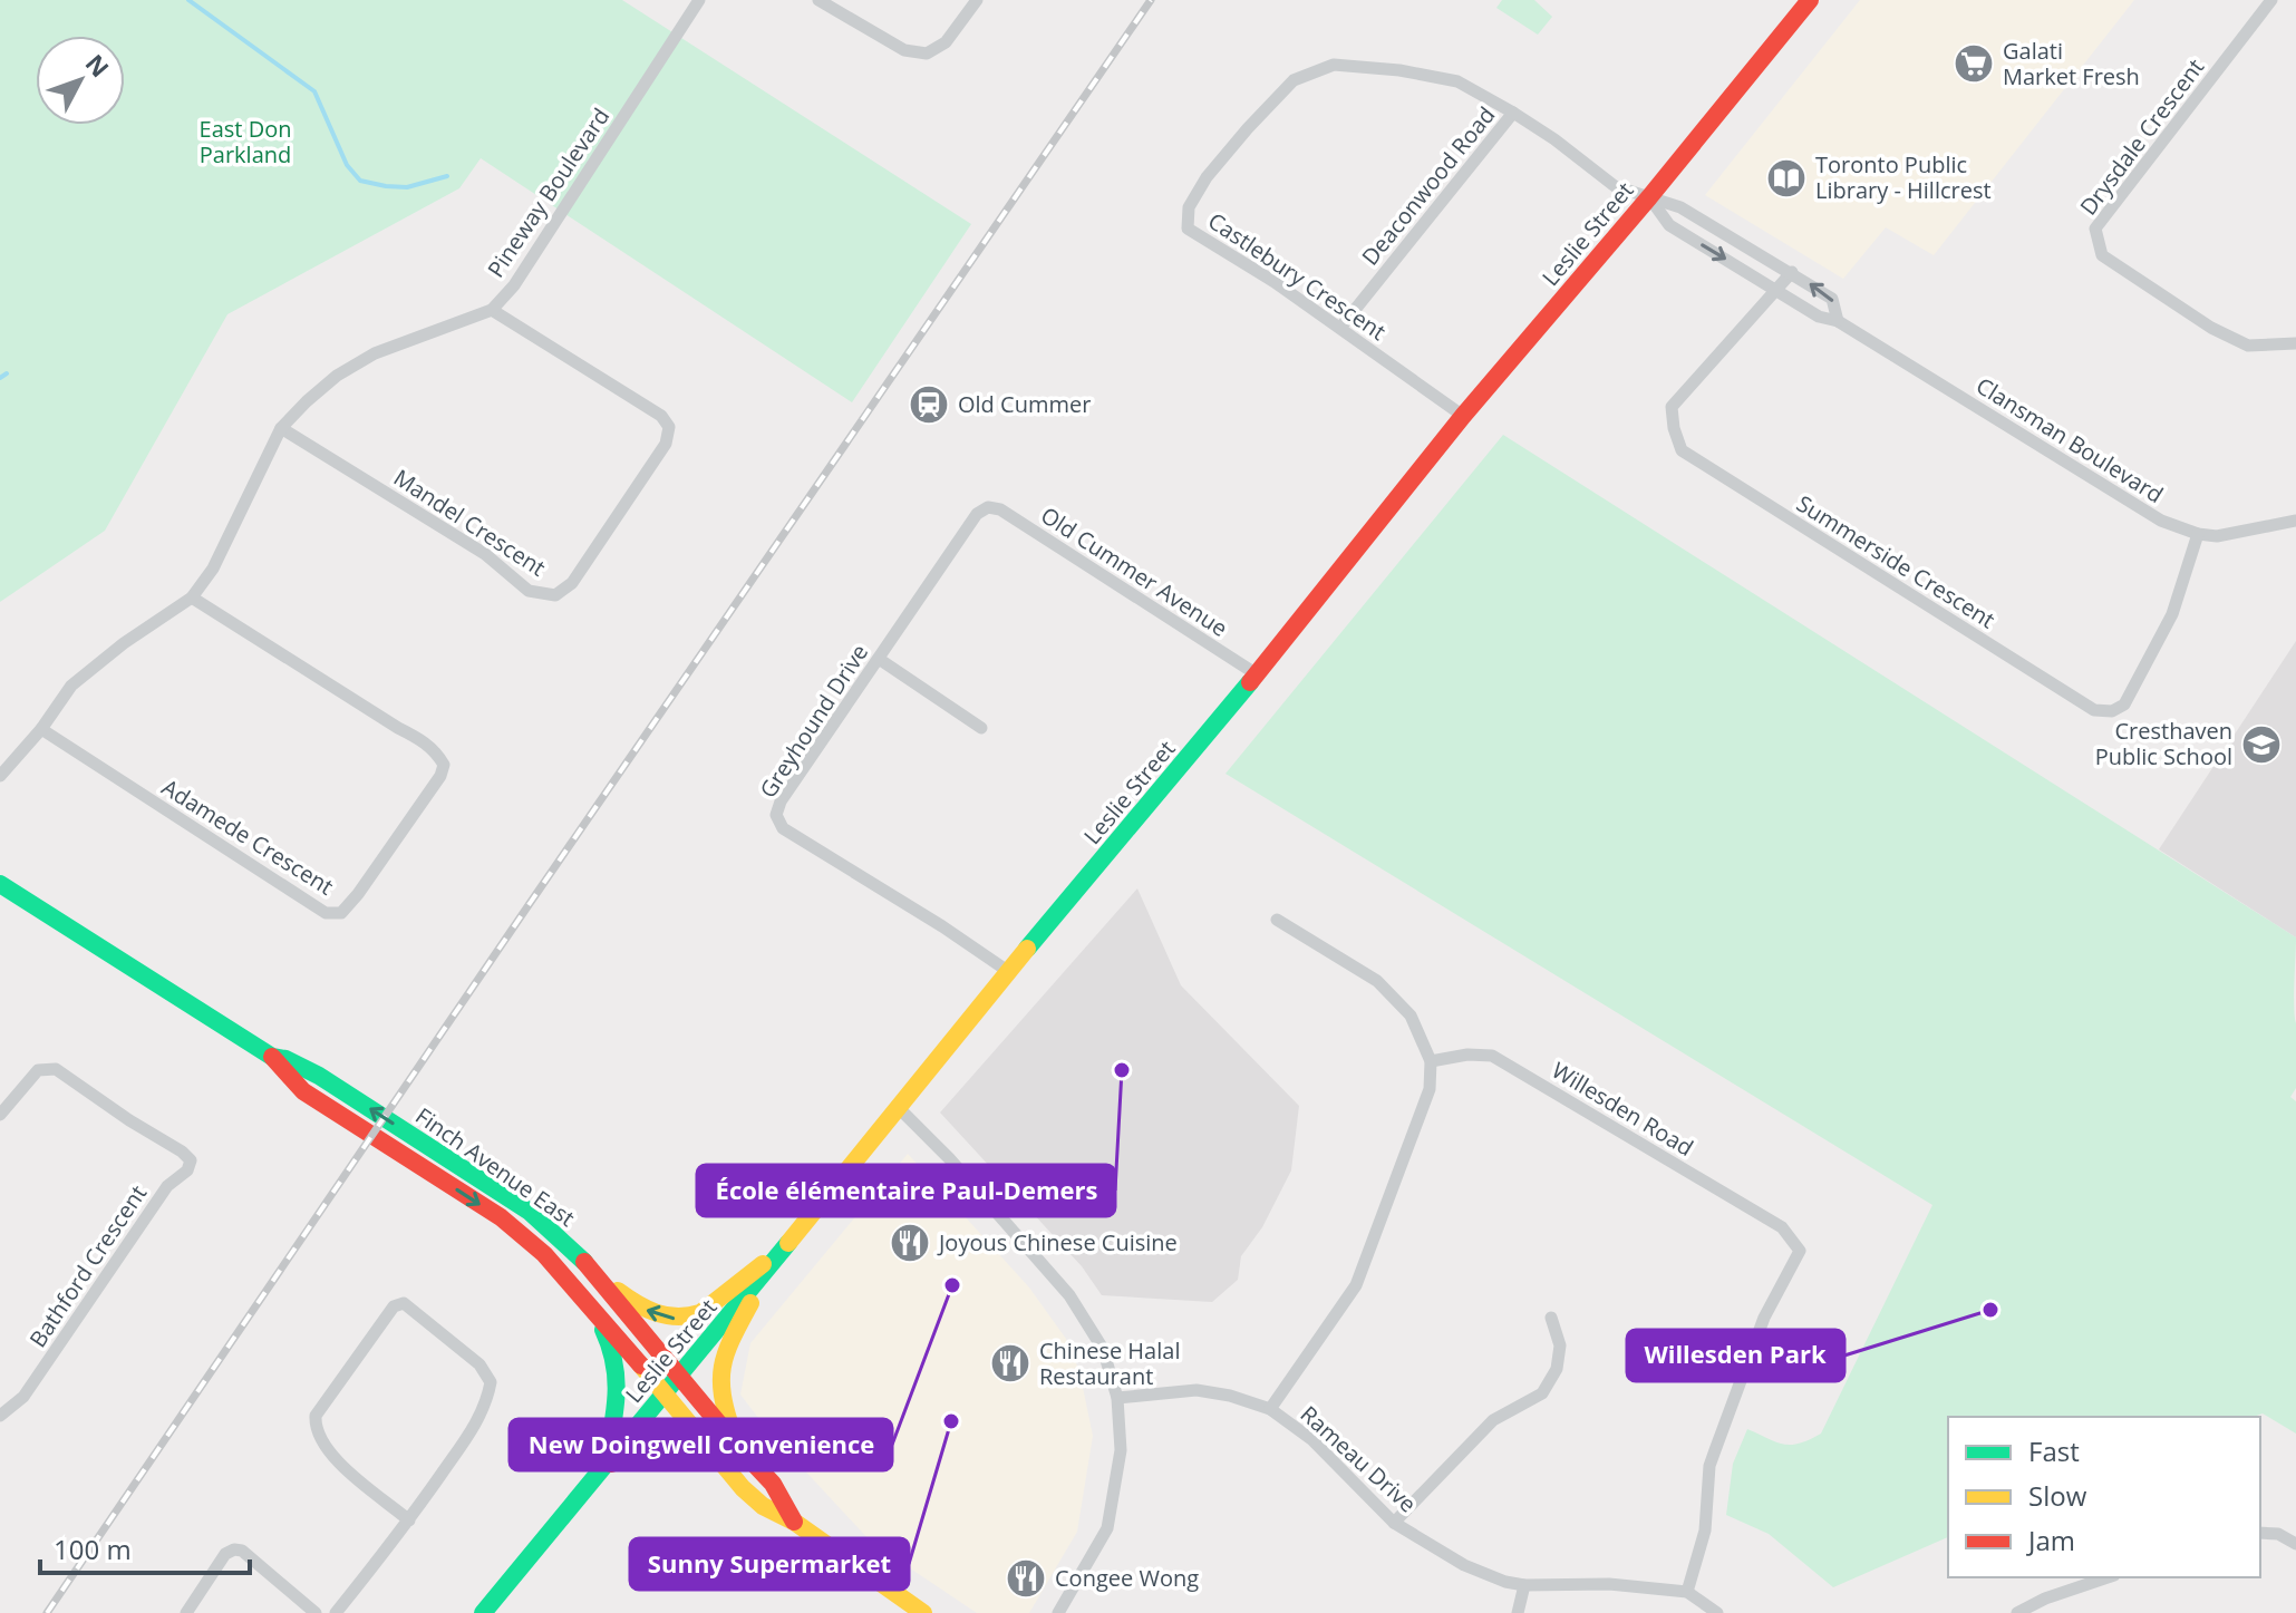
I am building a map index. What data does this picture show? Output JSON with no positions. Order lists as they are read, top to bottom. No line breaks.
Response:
{"streets":{"main road":["Leslie Street","Finch Avenue East"],"street":["Drysdale Crescent","Deaconwood Road","Pineway Boulevard","Castlebury Crescent","Clansman Boulevard","Mandel Crescent","Summerside Crescent","Old Cummer Avenue","Greyhound Drive","Adamede Crescent","Willesden Road","Bathford Crescent","Rameau Drive"]},"crossings":[["Deaconwood Road","Castlebury Crescent"],["Pineway Boulevard","Mandel Crescent"],["Pineway Boulevard","Adamede Crescent"],["Leslie Street","Castlebury Crescent"],["Leslie Street","Clansman Boulevard"],["Leslie Street","Old Cummer Avenue"],["Leslie Street","Greyhound Drive"],["Leslie Street","Finch Avenue East"],["Castlebury Crescent","Clansman Boulevard"],["Clansman Boulevard","Summerside Crescent"],["Old Cummer Avenue","Greyhound Drive"],["Willesden Road","Rameau Drive"]],"parks":["East Don Parkland"],"places":{"supermarket":["Galati Market Fresh"],"library":["Toronto Public Library - Hillcrest"],"station":["Old Cummer"],"school or university":["Cresthaven Public School"],"other":["École élémentaire Paul-Demers","New Doingwell Convenience","Willesden Park","Sunny Supermarket"],"restaurant":["Joyous Chinese Cuisine","Chinese Halal Restaurant","Congee Wong"]},"legend":["Fast","Slow","Jam"],"scale_bar":"100 m","north":"top right"}
